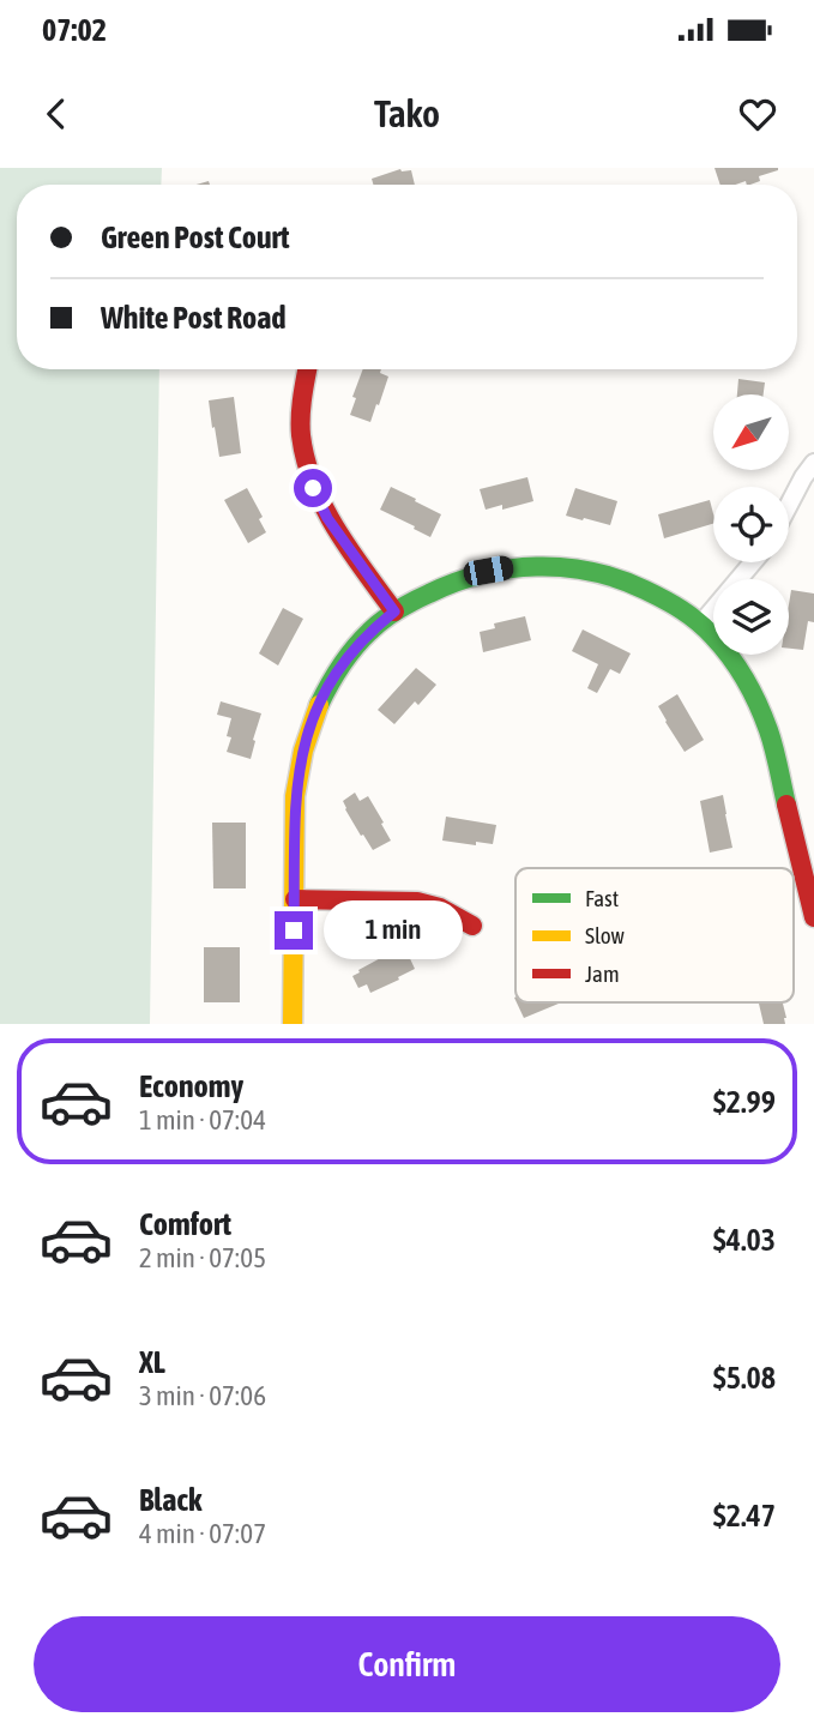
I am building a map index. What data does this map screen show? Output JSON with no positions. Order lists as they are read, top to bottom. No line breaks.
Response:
{"legend":["Fast","Slow","Jam"],"north":"bottom left","page":{"status":"07:02","header":"Tako","banner":["Green Post Court","White Post Road"],"bubble":"1 min","list":[{"name":"Economy","note":"1 min · 07:04","value":"$2.99"},{"name":"Comfort","note":"2 min · 07:05","value":"$4.03"},{"name":"XL","note":"3 min · 07:06","value":"$5.08"},{"name":"Black","note":"4 min · 07:07","value":"$2.47"}],"buttons":"Confirm"}}
